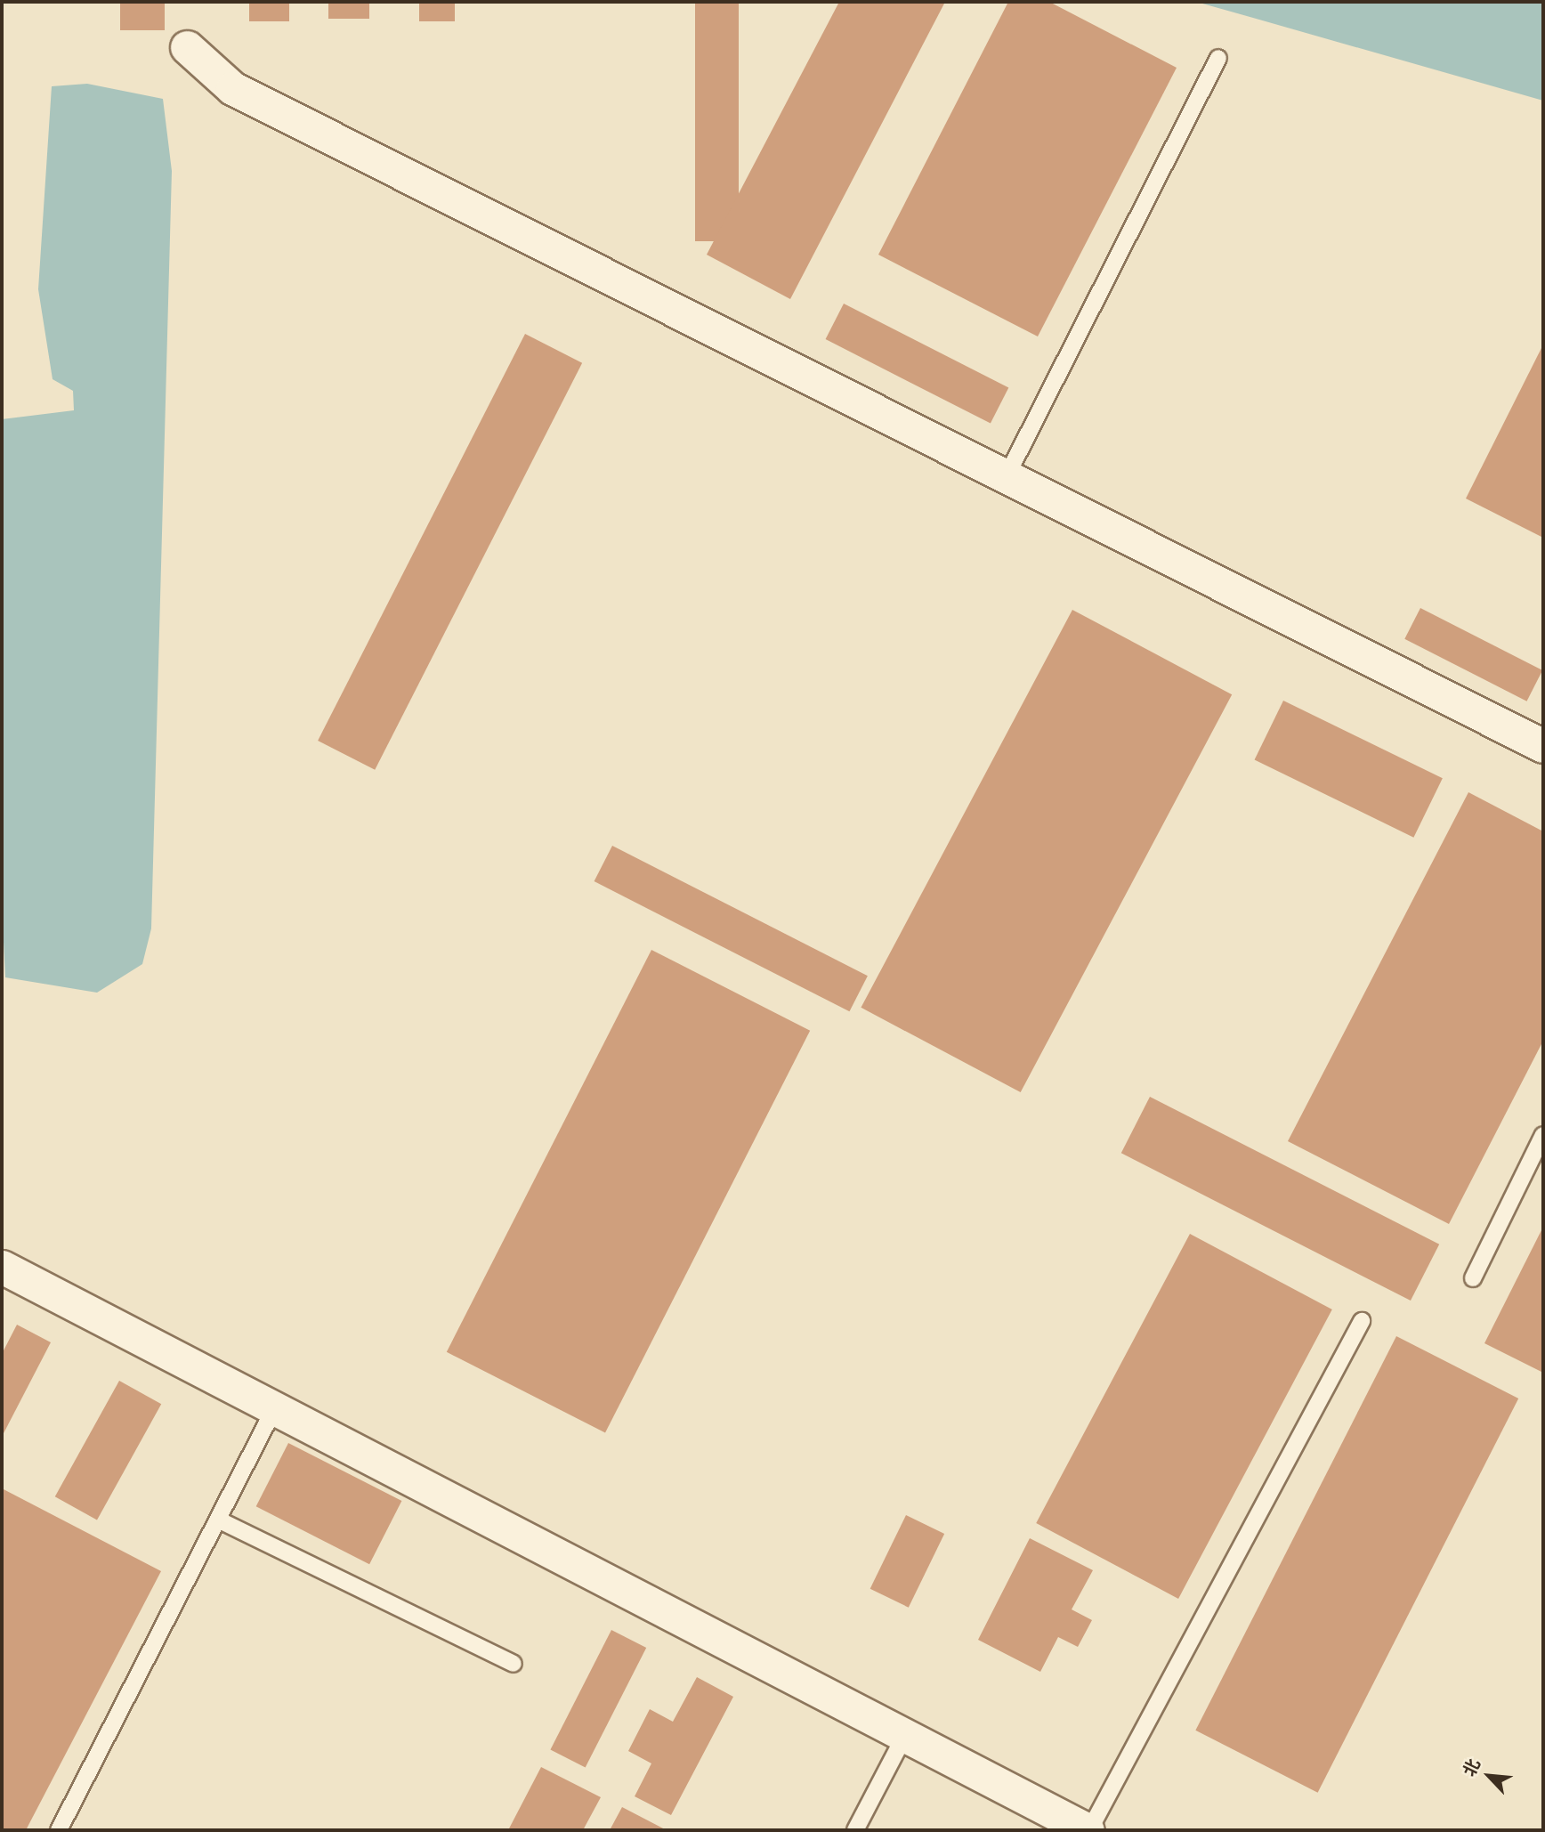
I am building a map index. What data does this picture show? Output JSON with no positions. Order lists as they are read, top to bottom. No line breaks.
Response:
{"north":"top left"}
